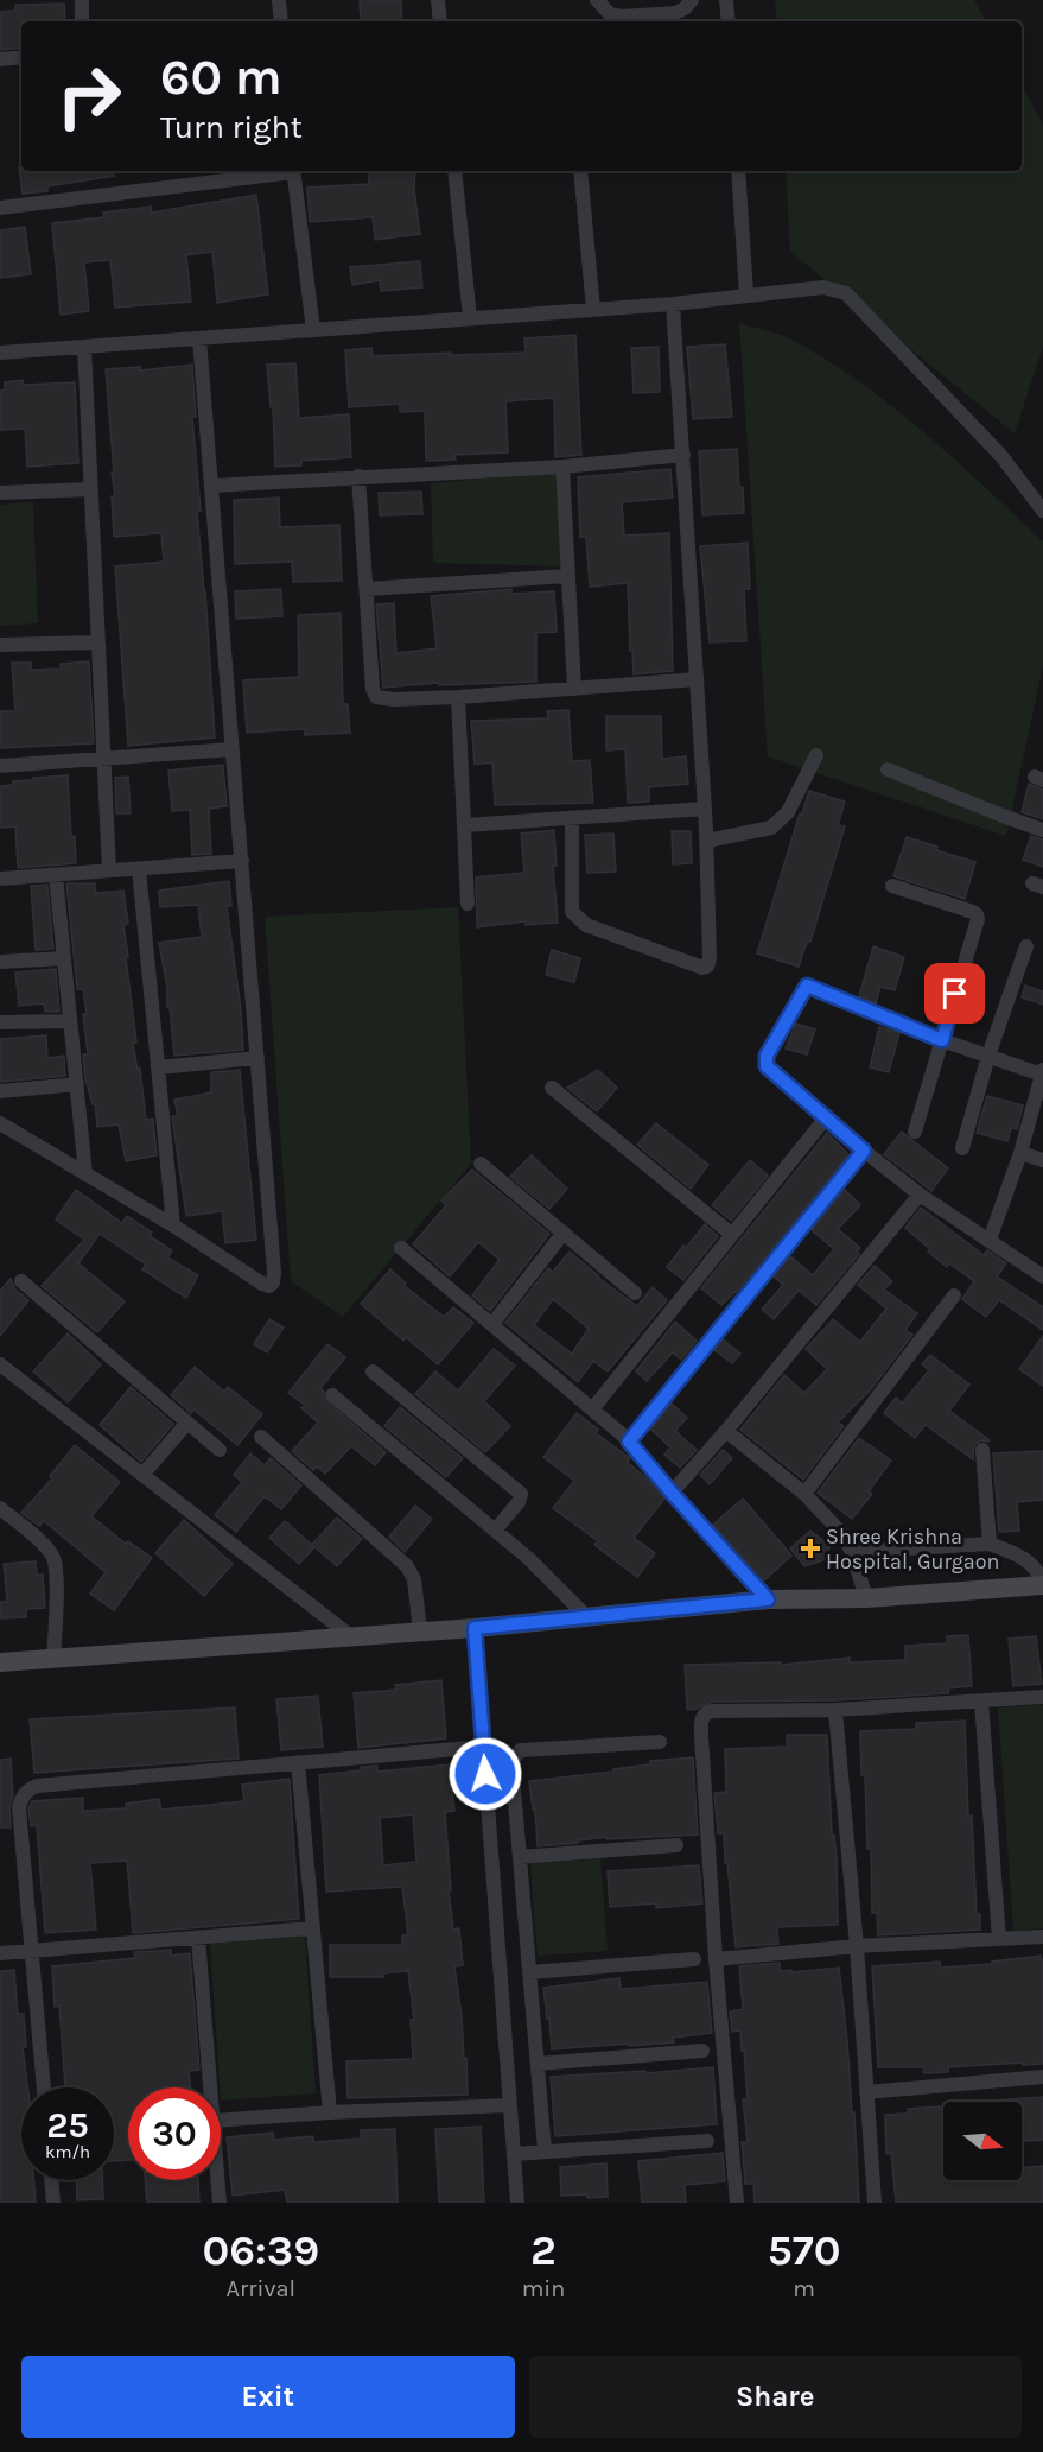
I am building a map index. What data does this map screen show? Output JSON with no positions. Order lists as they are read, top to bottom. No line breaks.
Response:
{"places":{"health":["Shree Krishna Hospital, Gurgaon"]},"north":"right","page":{"turn":["60 m","Turn right"],"speed":"25 km/h","limit":"30","eta":["06:39","Arrival","2","min","570","m"],"buttons":["Exit","Share"]}}
